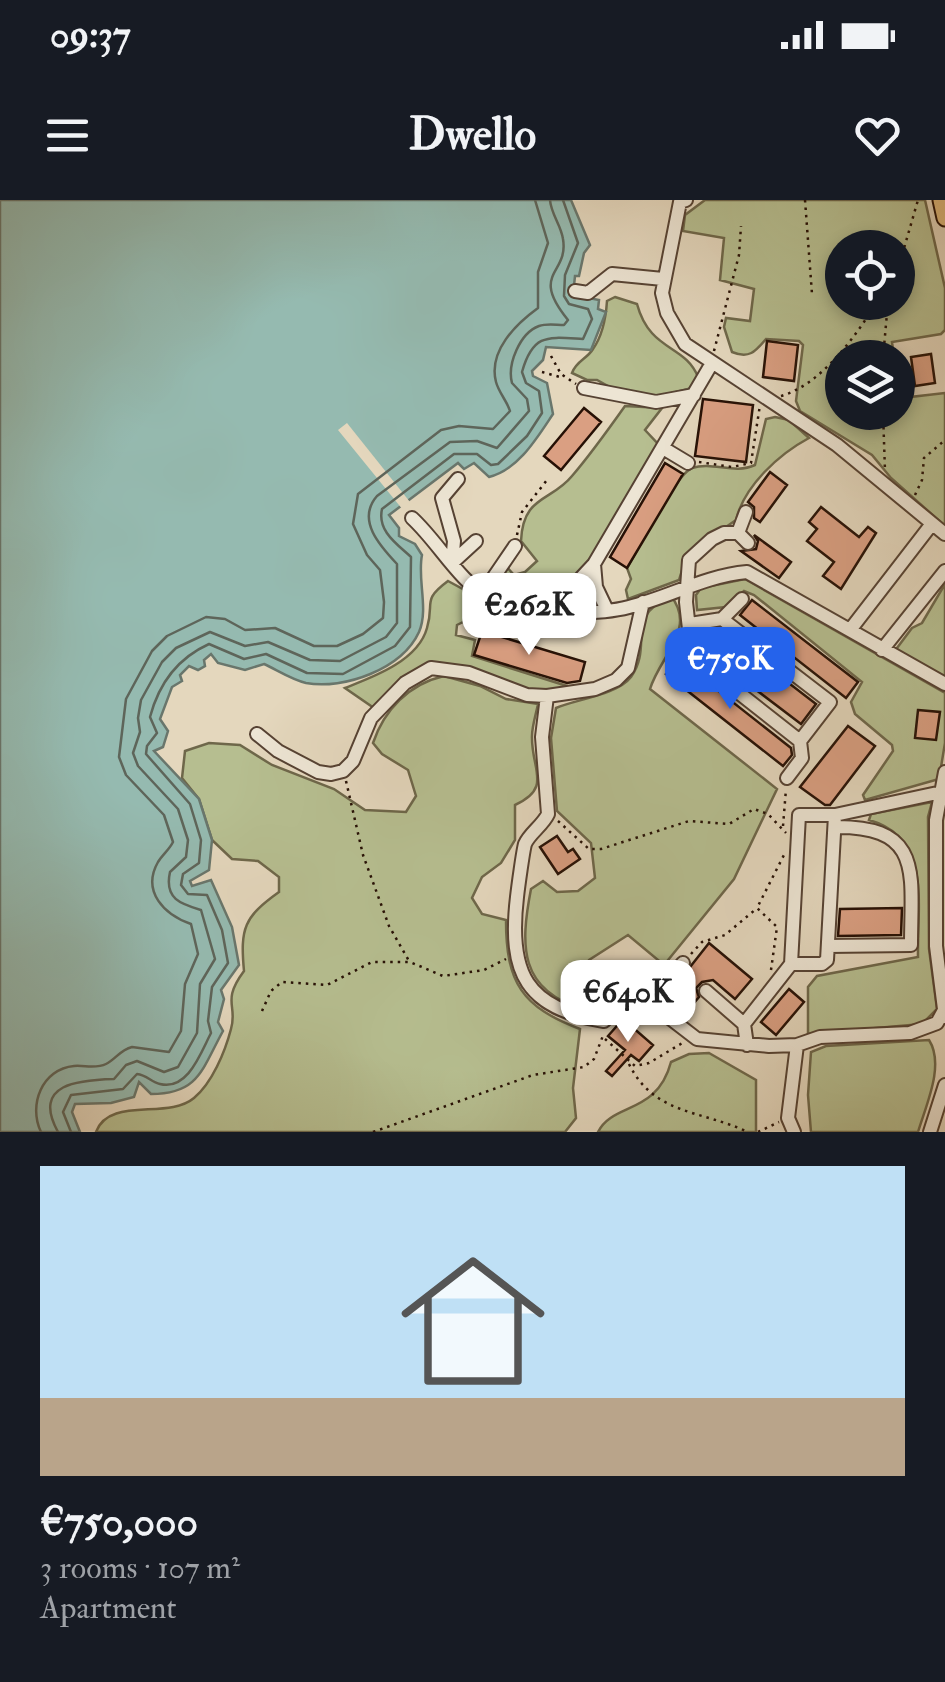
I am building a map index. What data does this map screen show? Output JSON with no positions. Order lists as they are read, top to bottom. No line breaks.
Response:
{"page":{"status":"09:37","header":"Dwello","price":["€262K","€750K","€640K"],"list":[{"name":"€750,000","note":"3 rooms · 107 m² · Apartment"}]}}
